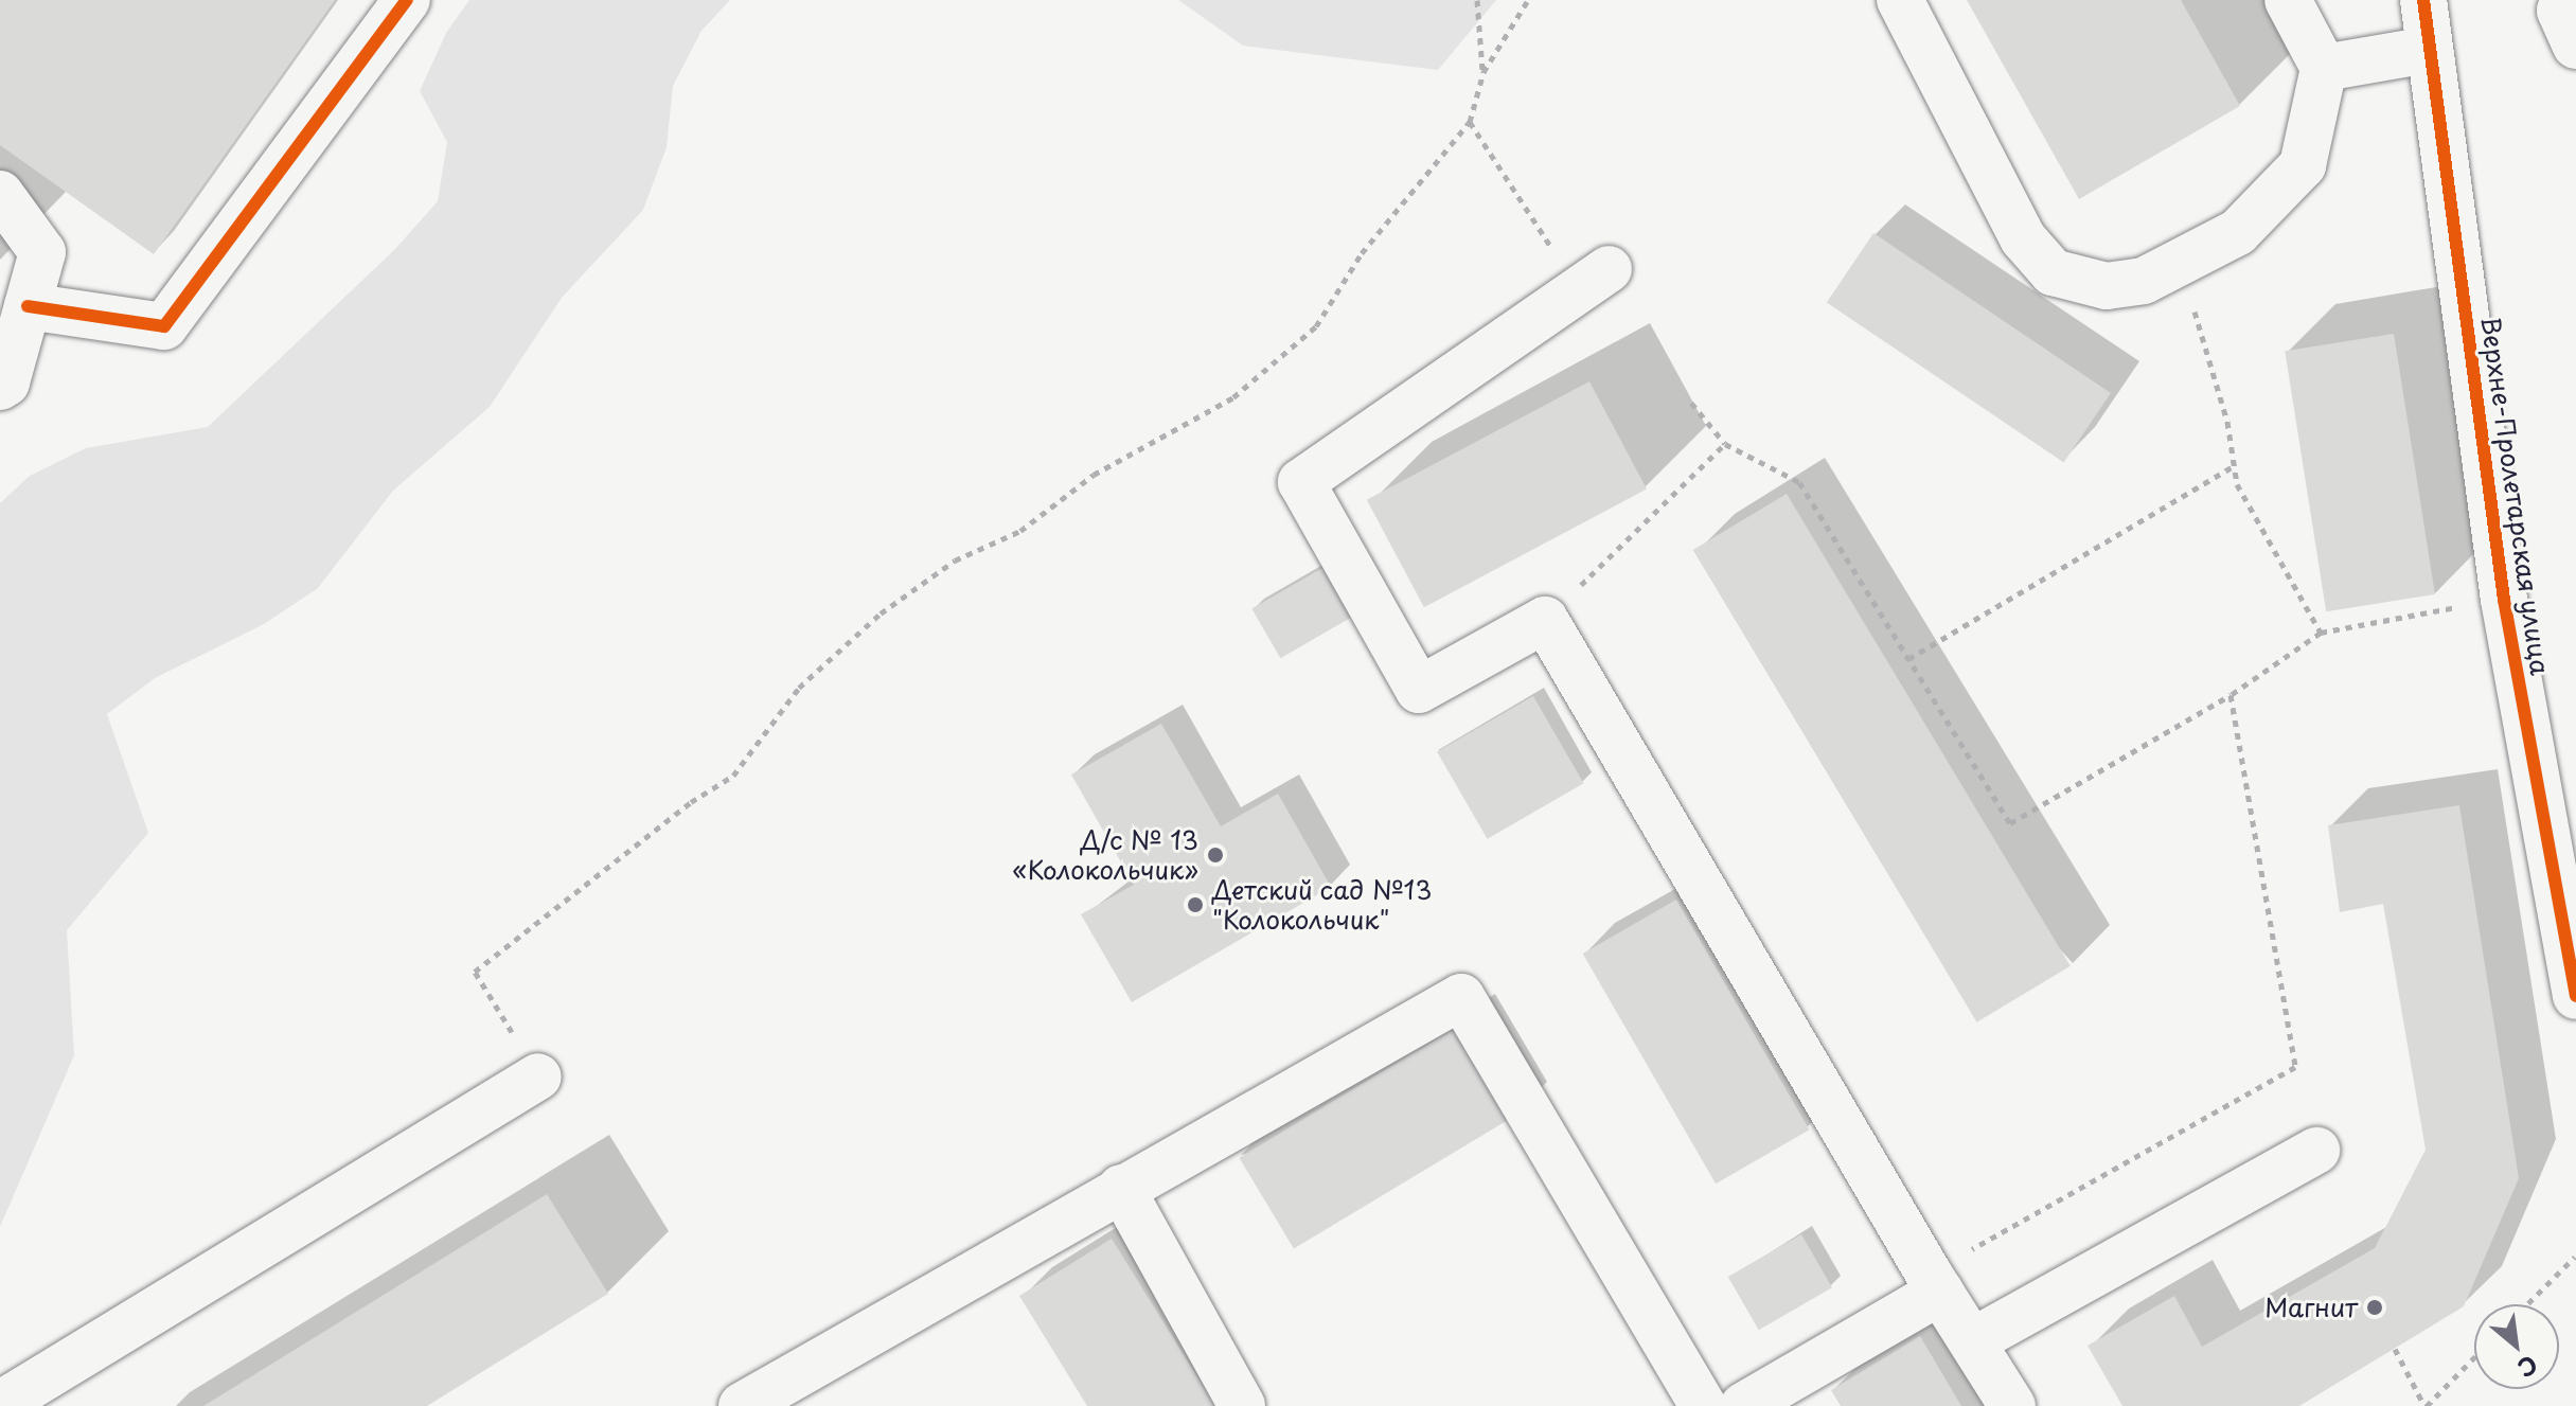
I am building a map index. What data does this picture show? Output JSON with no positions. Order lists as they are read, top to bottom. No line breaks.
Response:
{"streets":{"street":["Верхне-Пролетарская улица"]},"places":["Д/с № 13 «Колокольчик»","Детский сад №13 \"Колокольчик\"","Магнит"],"north":"bottom right"}
